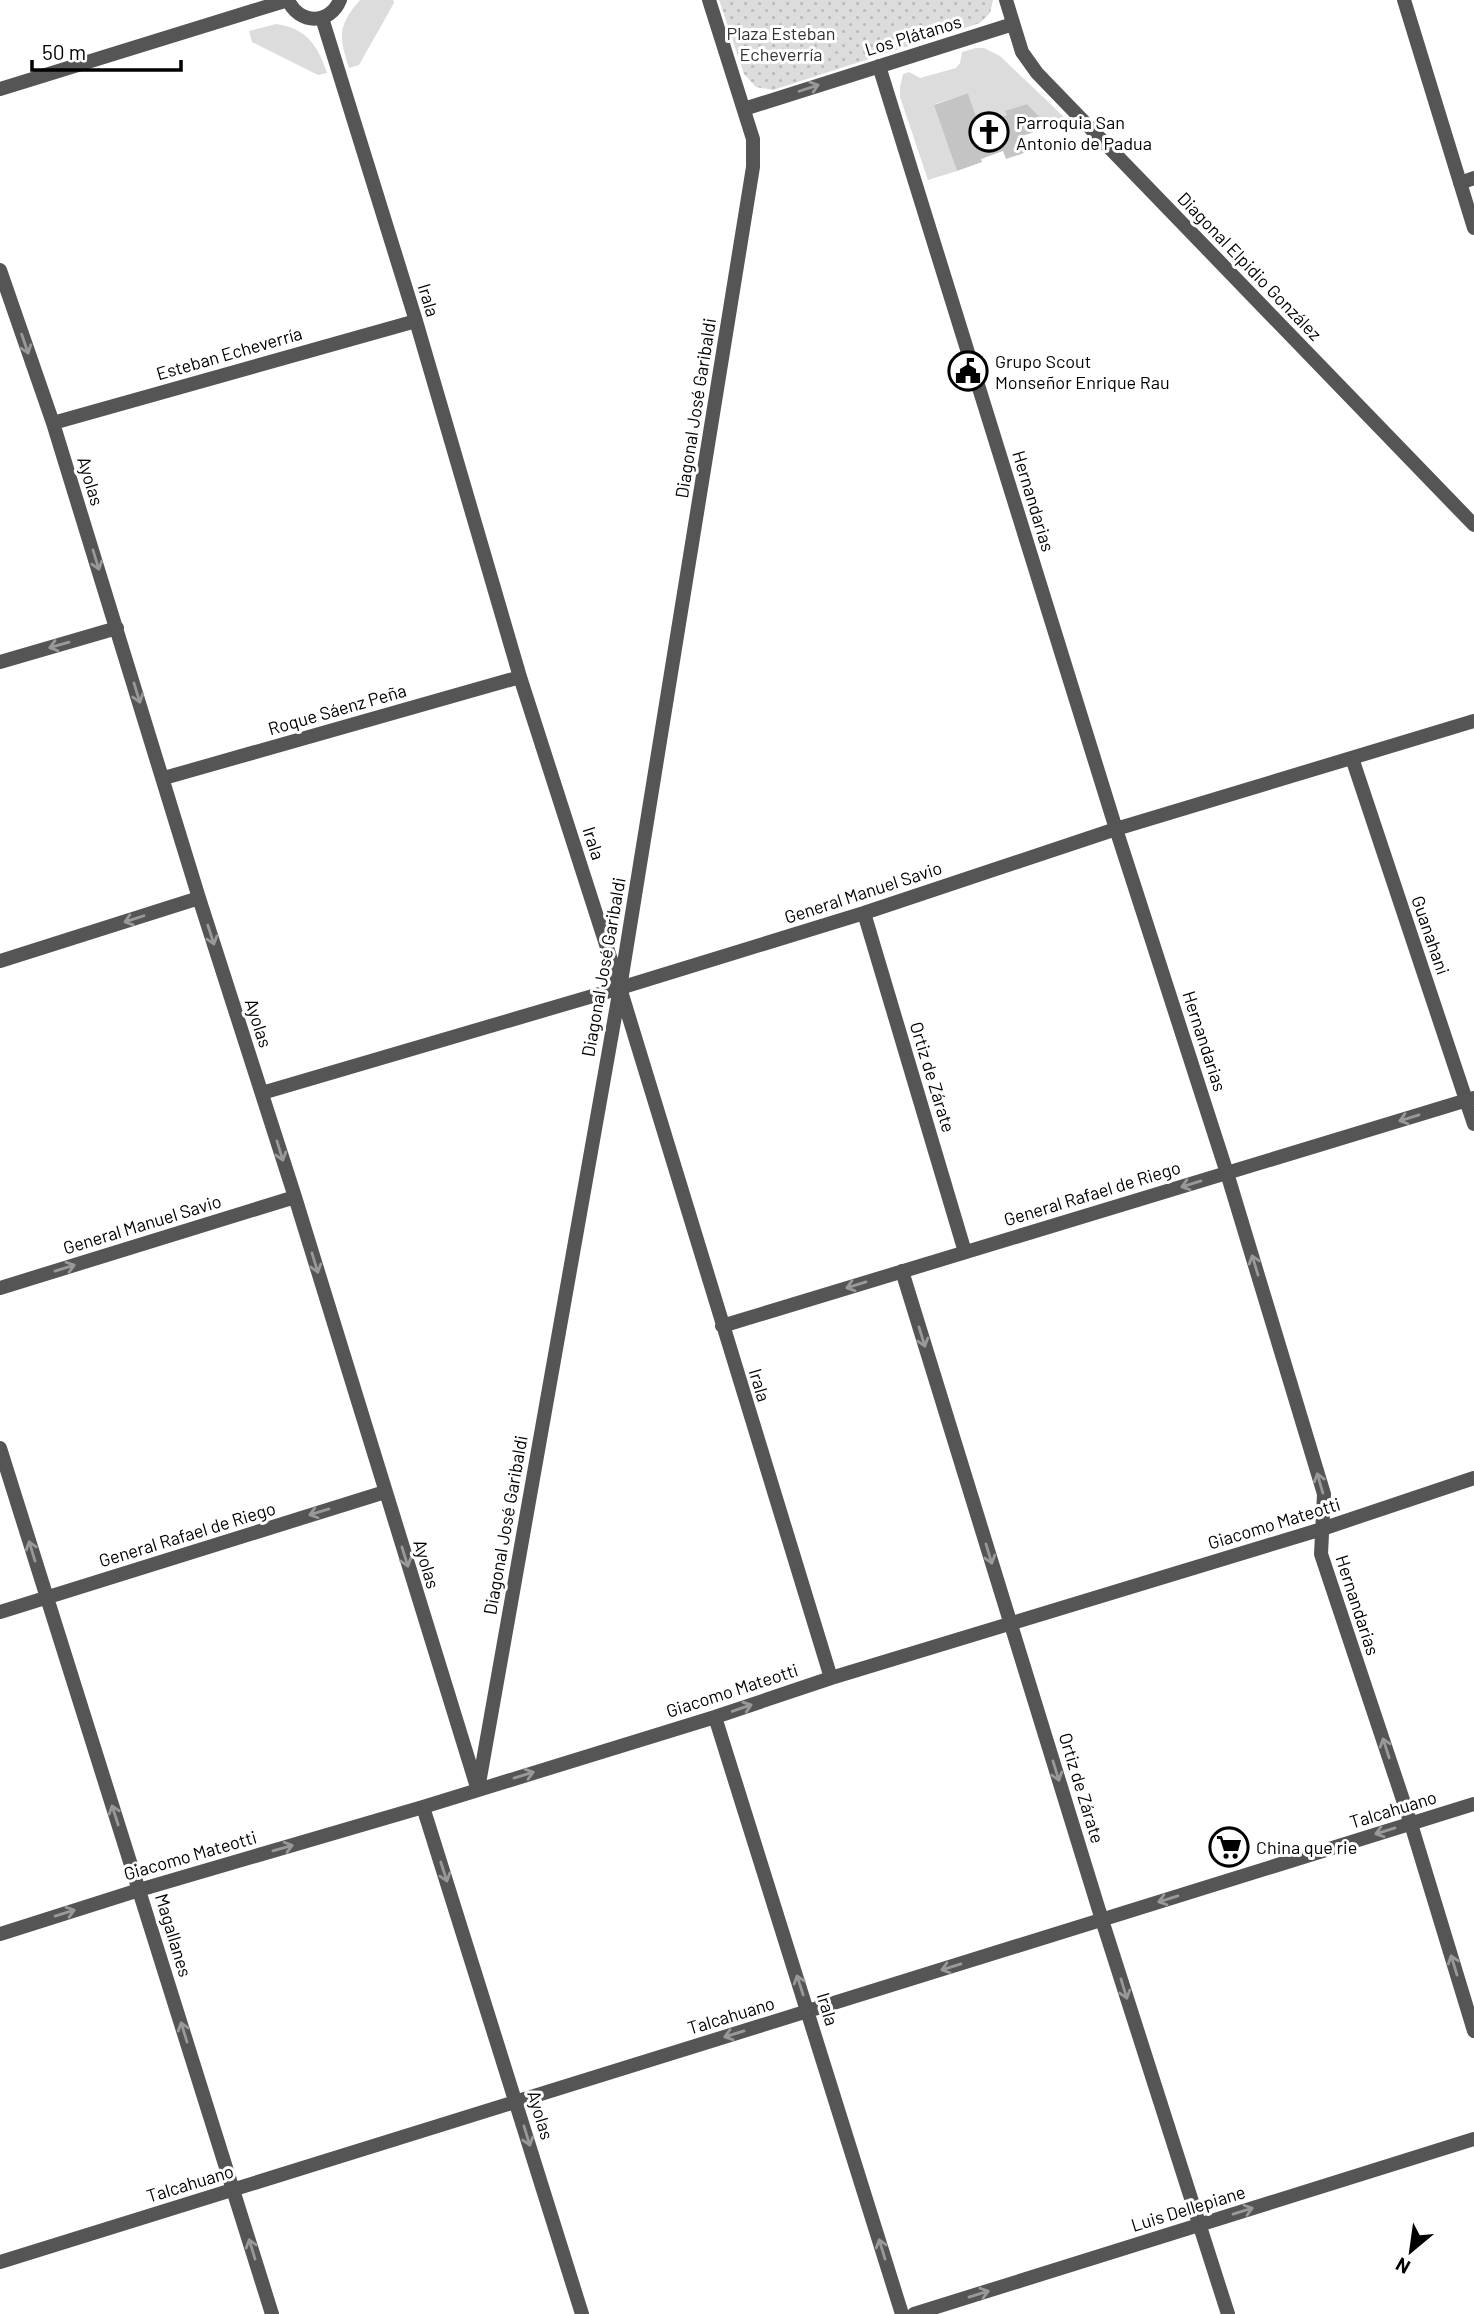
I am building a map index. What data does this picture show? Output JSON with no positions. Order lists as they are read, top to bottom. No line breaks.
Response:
{"streets":{"street":["Los Plátanos","Diagonal Elpidio González","Irala","Esteban Echeverría","Diagonal José Garibaldi","Ayolas","Hernandarias","Roque Sáenz Peña","General Manuel Savio","Guanahani","Ortiz de Zárate","General Rafael de Riego","Giacomo Mateotti","Talcahuano","Magallanes","Luis Dellepiane"]},"crossings":[["Los Plátanos","Diagonal Elpidio González"],["Los Plátanos","Diagonal José Garibaldi"],["Los Plátanos","Hernandarias"],["Irala","Esteban Echeverría"],["Irala","Diagonal José Garibaldi"],["Irala","Roque Sáenz Peña"],["Irala","General Manuel Savio"],["Irala","General Rafael de Riego"],["Irala","Giacomo Mateotti"],["Irala","Talcahuano"],["Esteban Echeverría","Ayolas"],["Diagonal José Garibaldi","Ayolas"],["Diagonal José Garibaldi","General Manuel Savio"],["Diagonal José Garibaldi","Giacomo Mateotti"],["Ayolas","Roque Sáenz Peña"],["Ayolas","General Manuel Savio"],["Ayolas","General Rafael de Riego"],["Ayolas","Giacomo Mateotti"],["Ayolas","Talcahuano"],["Hernandarias","General Manuel Savio"],["Hernandarias","General Rafael de Riego"],["Hernandarias","Giacomo Mateotti"],["Hernandarias","Talcahuano"],["General Manuel Savio","Guanahani"],["General Manuel Savio","Ortiz de Zárate"],["Guanahani","General Rafael de Riego"],["Ortiz de Zárate","General Rafael de Riego"],["Ortiz de Zárate","Giacomo Mateotti"],["Ortiz de Zárate","Talcahuano"],["Ortiz de Zárate","Luis Dellepiane"],["General Rafael de Riego","Magallanes"],["Giacomo Mateotti","Magallanes"],["Talcahuano","Magallanes"]],"one_way":["Los Plátanos","Ayolas","Hernandarias","Ortiz de Zárate","General Rafael de Riego","Giacomo Mateotti","Talcahuano","Magallanes","Luis Dellepiane"],"parks":["Plaza Esteban Echeverría"],"places":{"church":["Parroquia San Antonio de Padua"],"public building":["Grupo Scout Monseñor Enrique Rau"],"supermarket":["China que rie"]},"scale_bar":"50 m","north":"bottom left"}
